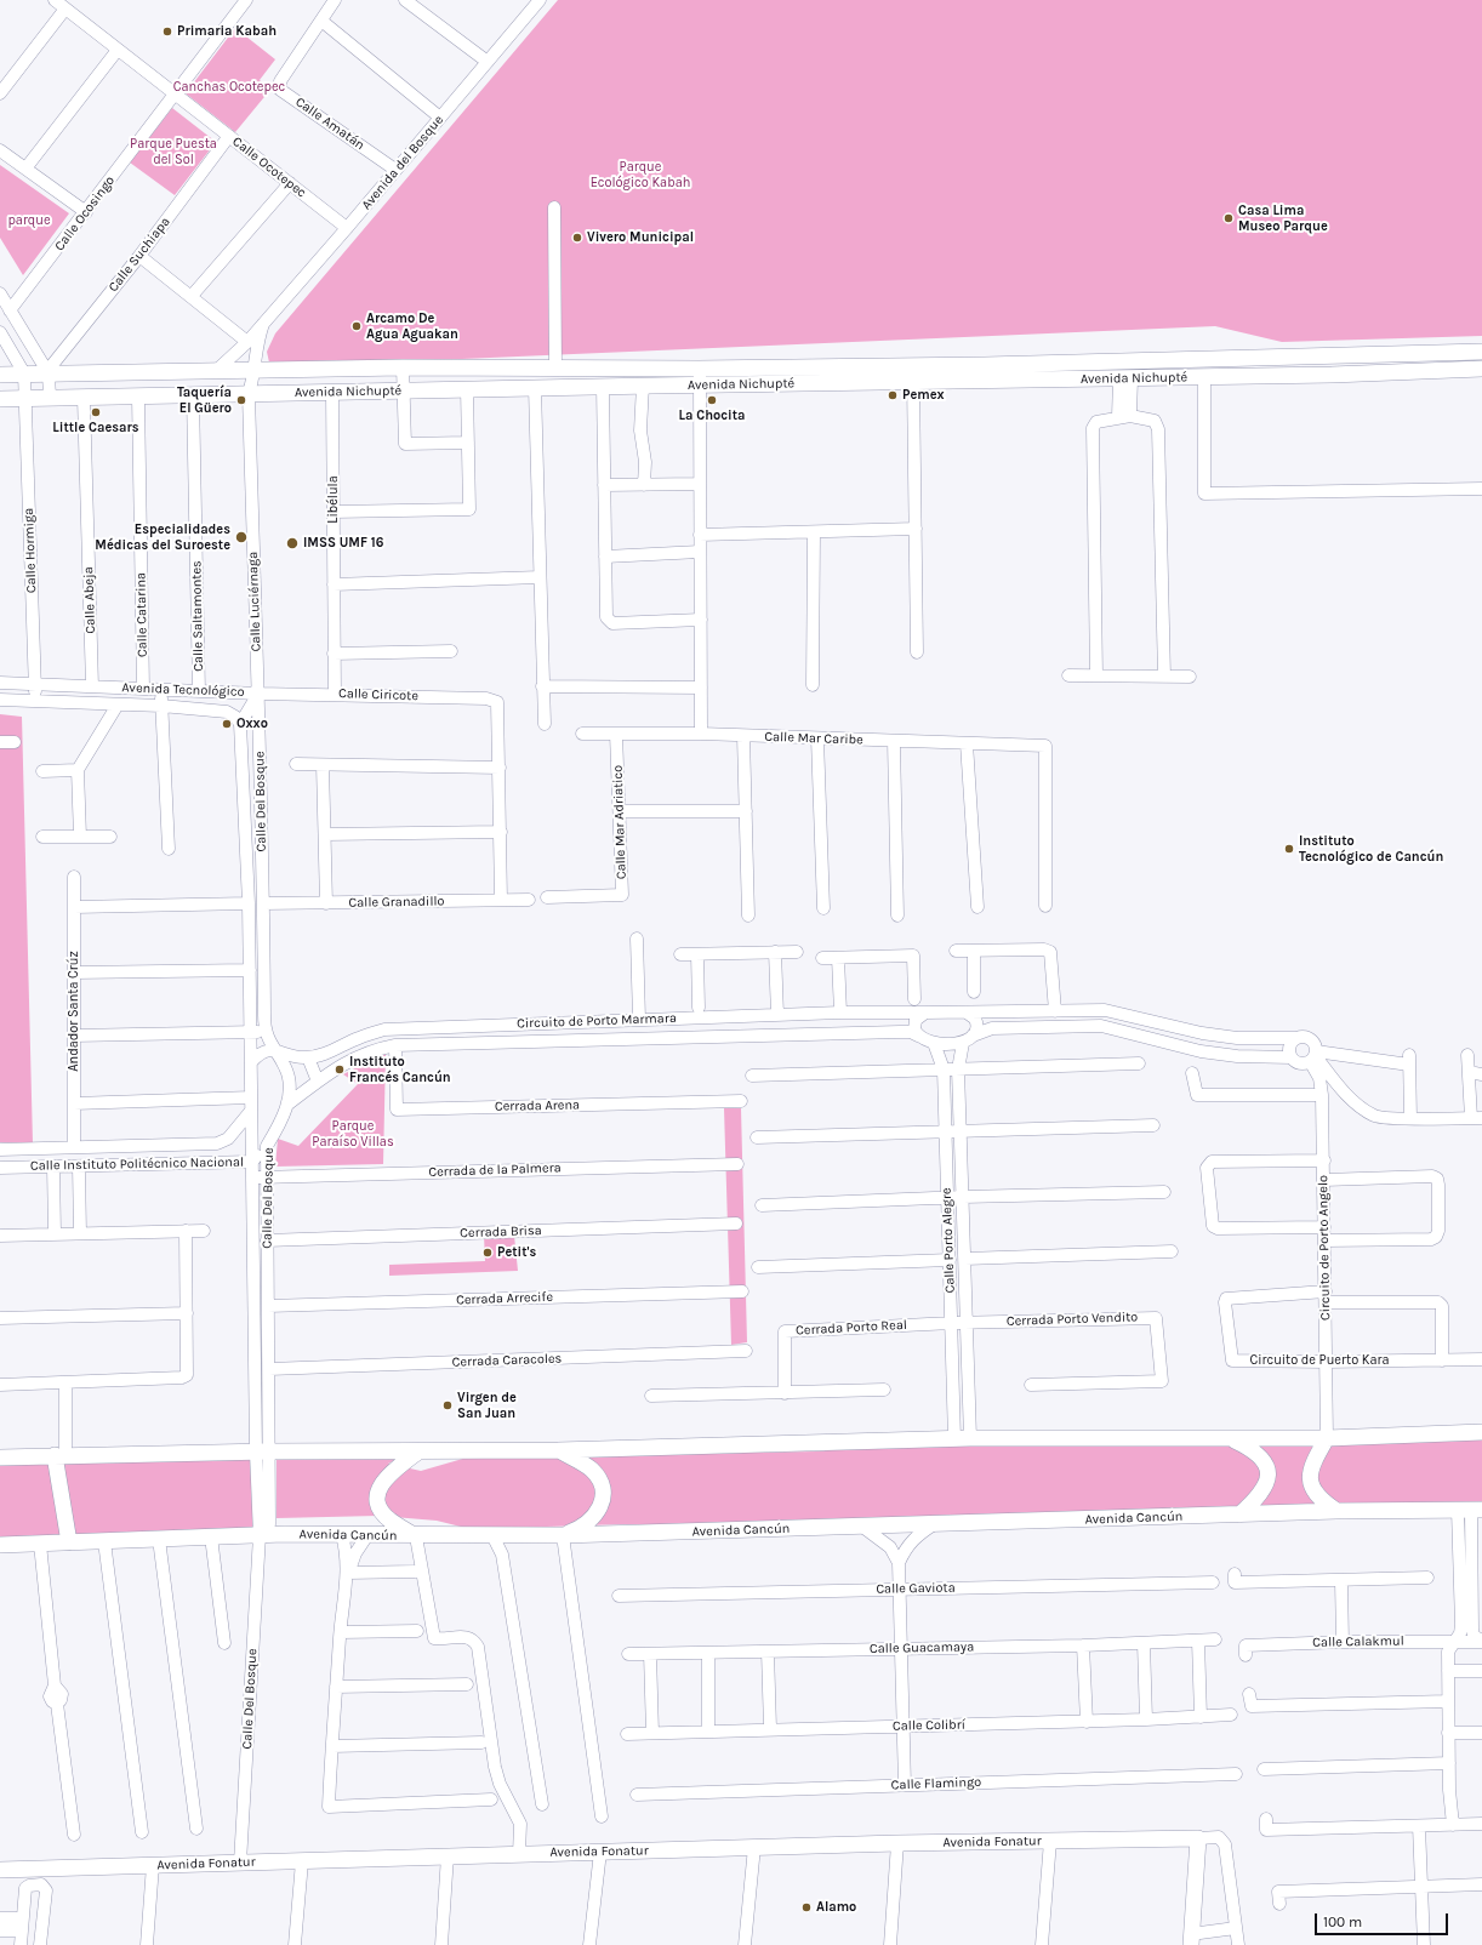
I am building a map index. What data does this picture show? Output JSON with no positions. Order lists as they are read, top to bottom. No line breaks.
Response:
{"streets":{"main road":["Avenida Nichupté","Avenida Cancún","Avenida Fonatur"],"street":["Calle Amatán","Avenida del Bosque","Calle Ocotepec","Calle Ocosingo","Calle Suchiapa","Libélula","Calle Hormiga","Calle Abeja","Calle Luciérnaga","Calle Catarina","Calle Saltamontes","Avenida Tecnológico","Calle Ciricote","Calle Mar Caribe","Calle Del Bosque","Calle Mar Adriatico","Calle Granadillo","Andador Santa Crúz","Circuito de Porto Marmara","Cerrada Arena","Calle Instituto Politécnico Nacional","Cerrada de la Palmera","Cerrada Brisa","Calle Porto Alegre","Circuito de Porto Angelo","Cerrada Arrecife","Cerrada Porto Vendito","Cerrada Porto Real","Cerrada Caracoles","Circuito de Puerto Kara","Calle Gaviota","Calle Calakmul","Calle Guacamaya","Calle Colibrí","Calle Flamingo"]},"crossings":[["Calle Amatán","Avenida del Bosque"],["Avenida del Bosque","Calle Ocotepec"],["Avenida del Bosque","Avenida Nichupté"],["Avenida del Bosque","Calle Luciérnaga"],["Calle Ocotepec","Calle Ocosingo"],["Calle Ocotepec","Calle Suchiapa"],["Calle Suchiapa","Avenida Nichupté"],["Avenida Nichupté","Libélula"],["Avenida Nichupté","Calle Hormiga"],["Avenida Nichupté","Calle Abeja"],["Avenida Nichupté","Calle Luciérnaga"],["Avenida Nichupté","Calle Catarina"],["Avenida Nichupté","Calle Saltamontes"],["Libélula","Calle Ciricote"],["Calle Hormiga","Avenida Tecnológico"],["Calle Abeja","Avenida Tecnológico"],["Calle Luciérnaga","Avenida Tecnológico"],["Calle Luciérnaga","Calle Ciricote"],["Calle Luciérnaga","Calle Del Bosque"],["Calle Catarina","Avenida Tecnológico"],["Calle Saltamontes","Avenida Tecnológico"],["Avenida Tecnológico","Calle Ciricote"],["Avenida Tecnológico","Calle Del Bosque"],["Calle Ciricote","Calle Del Bosque"],["Calle Mar Caribe","Calle Mar Adriatico"],["Calle Del Bosque","Calle Granadillo"],["Calle Del Bosque","Circuito de Porto Marmara"],["Calle Del Bosque","Calle Instituto Politécnico Nacional"],["Calle Del Bosque","Cerrada de la Palmera"],["Calle Del Bosque","Cerrada Brisa"],["Calle Del Bosque","Cerrada Arrecife"],["Calle Del Bosque","Cerrada Caracoles"],["Calle Del Bosque","Avenida Cancún"],["Calle Del Bosque","Avenida Fonatur"],["Andador Santa Crúz","Calle Instituto Politécnico Nacional"],["Circuito de Porto Marmara","Cerrada Arena"],["Circuito de Porto Marmara","Calle Porto Alegre"],["Circuito de Porto Marmara","Circuito de Porto Angelo"],["Calle Porto Alegre","Cerrada Porto Vendito"],["Calle Porto Alegre","Cerrada Porto Real"],["Circuito de Porto Angelo","Circuito de Puerto Kara"]],"parks":["Canchas Ocotepec","Parque Puesta del Sol","Parque Ecológico Kabah","parque","Parque Paraíso Villas"],"places":["Primaria Kabah","Casa Lima Museo Parque","Vivero Municipal","Arcamo De Agua Aguakan","Pemex","Taquería El Güero","La Chocita","Little Caesars","Especialidades Médicas del Suroeste","IMSS UMF 16","Oxxo","Instituto Tecnológico de Cancún","Instituto Francés Cancún","Petit's","Virgen de San Juan","Alamo"],"scale_bar":"100 m"}
